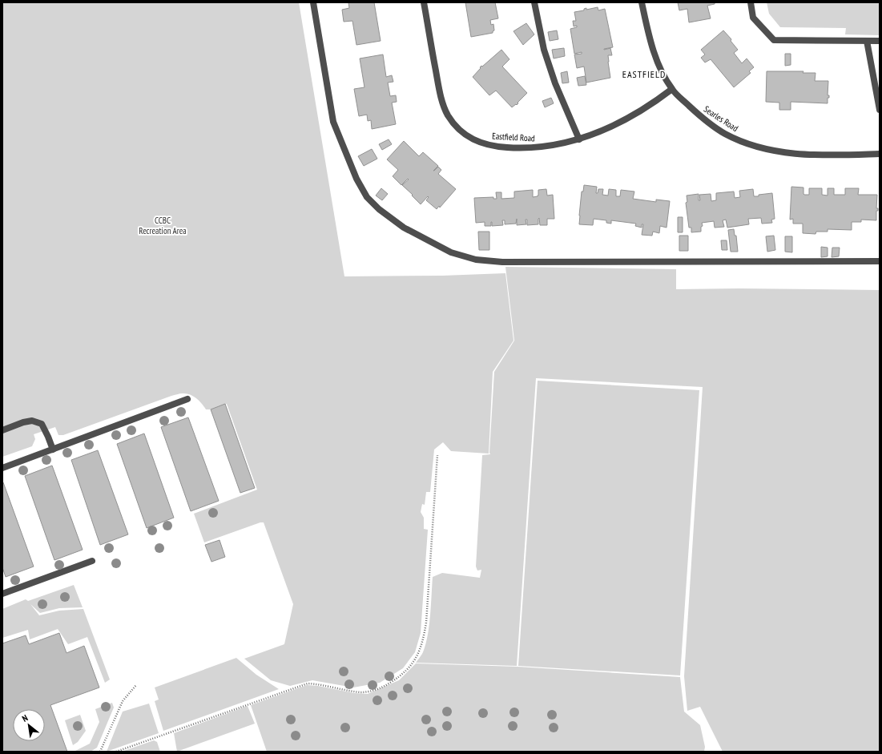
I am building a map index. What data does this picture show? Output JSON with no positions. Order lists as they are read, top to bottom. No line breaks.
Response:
{"streets":{"street":["Searles Road","Eastfield Road"]},"crossings":[["Searles Road","Eastfield Road"]],"districts":["EASTFIELD"],"parks":["CCBC Recreation Area"],"north":"top left"}
